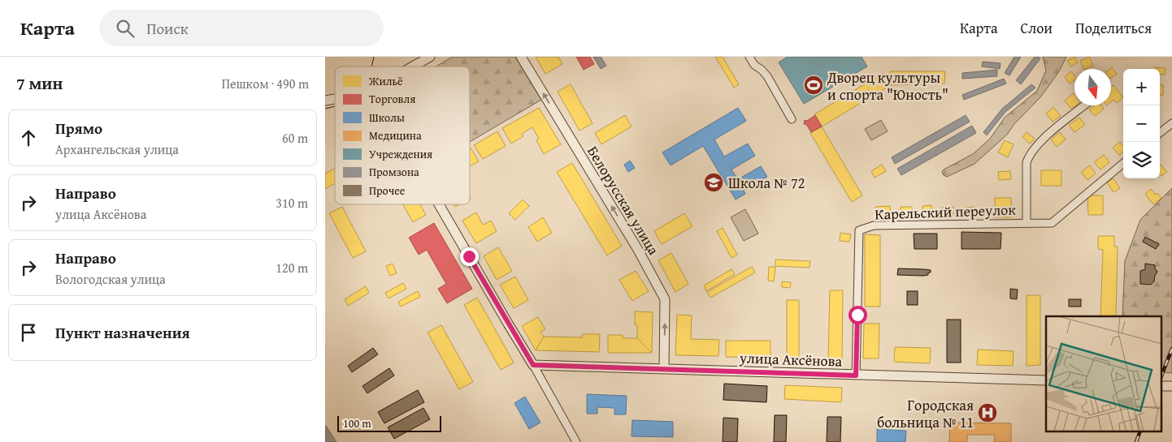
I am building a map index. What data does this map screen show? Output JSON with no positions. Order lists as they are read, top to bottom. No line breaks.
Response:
{"streets":{"street":["Белорусская улица","Карельский переулок","улица Аксёнова"]},"crossings":[["Белорусская улица","улица Аксёнова"],["Карельский переулок","улица Аксёнова"]],"one_way":["Белорусская улица"],"places":{"sports":["Дворец культуры и спорта \"Юность\""],"school or university":["Школа № 72"],"hospital":["Городская больница № 11"]},"legend":["Жильё","Торговля","Школы","Медицина","Учреждения","Промзона","Прочее"],"scale_bar":"100 m","north":"bottom","page":{"header":"Карта","search":"Поиск","nav":["Карта","Слои","Поделиться"],"heading":["7 мин","Пешком · 490 m"],"map_buttons":["+","−"],"list":[["Прямо","Архангельская улица","60 m"],["Направо","улица Аксёнова","310 m"],["Направо","Вологодская улица","120 m"],"Пункт назначения"],"scale":"100 m"}}
